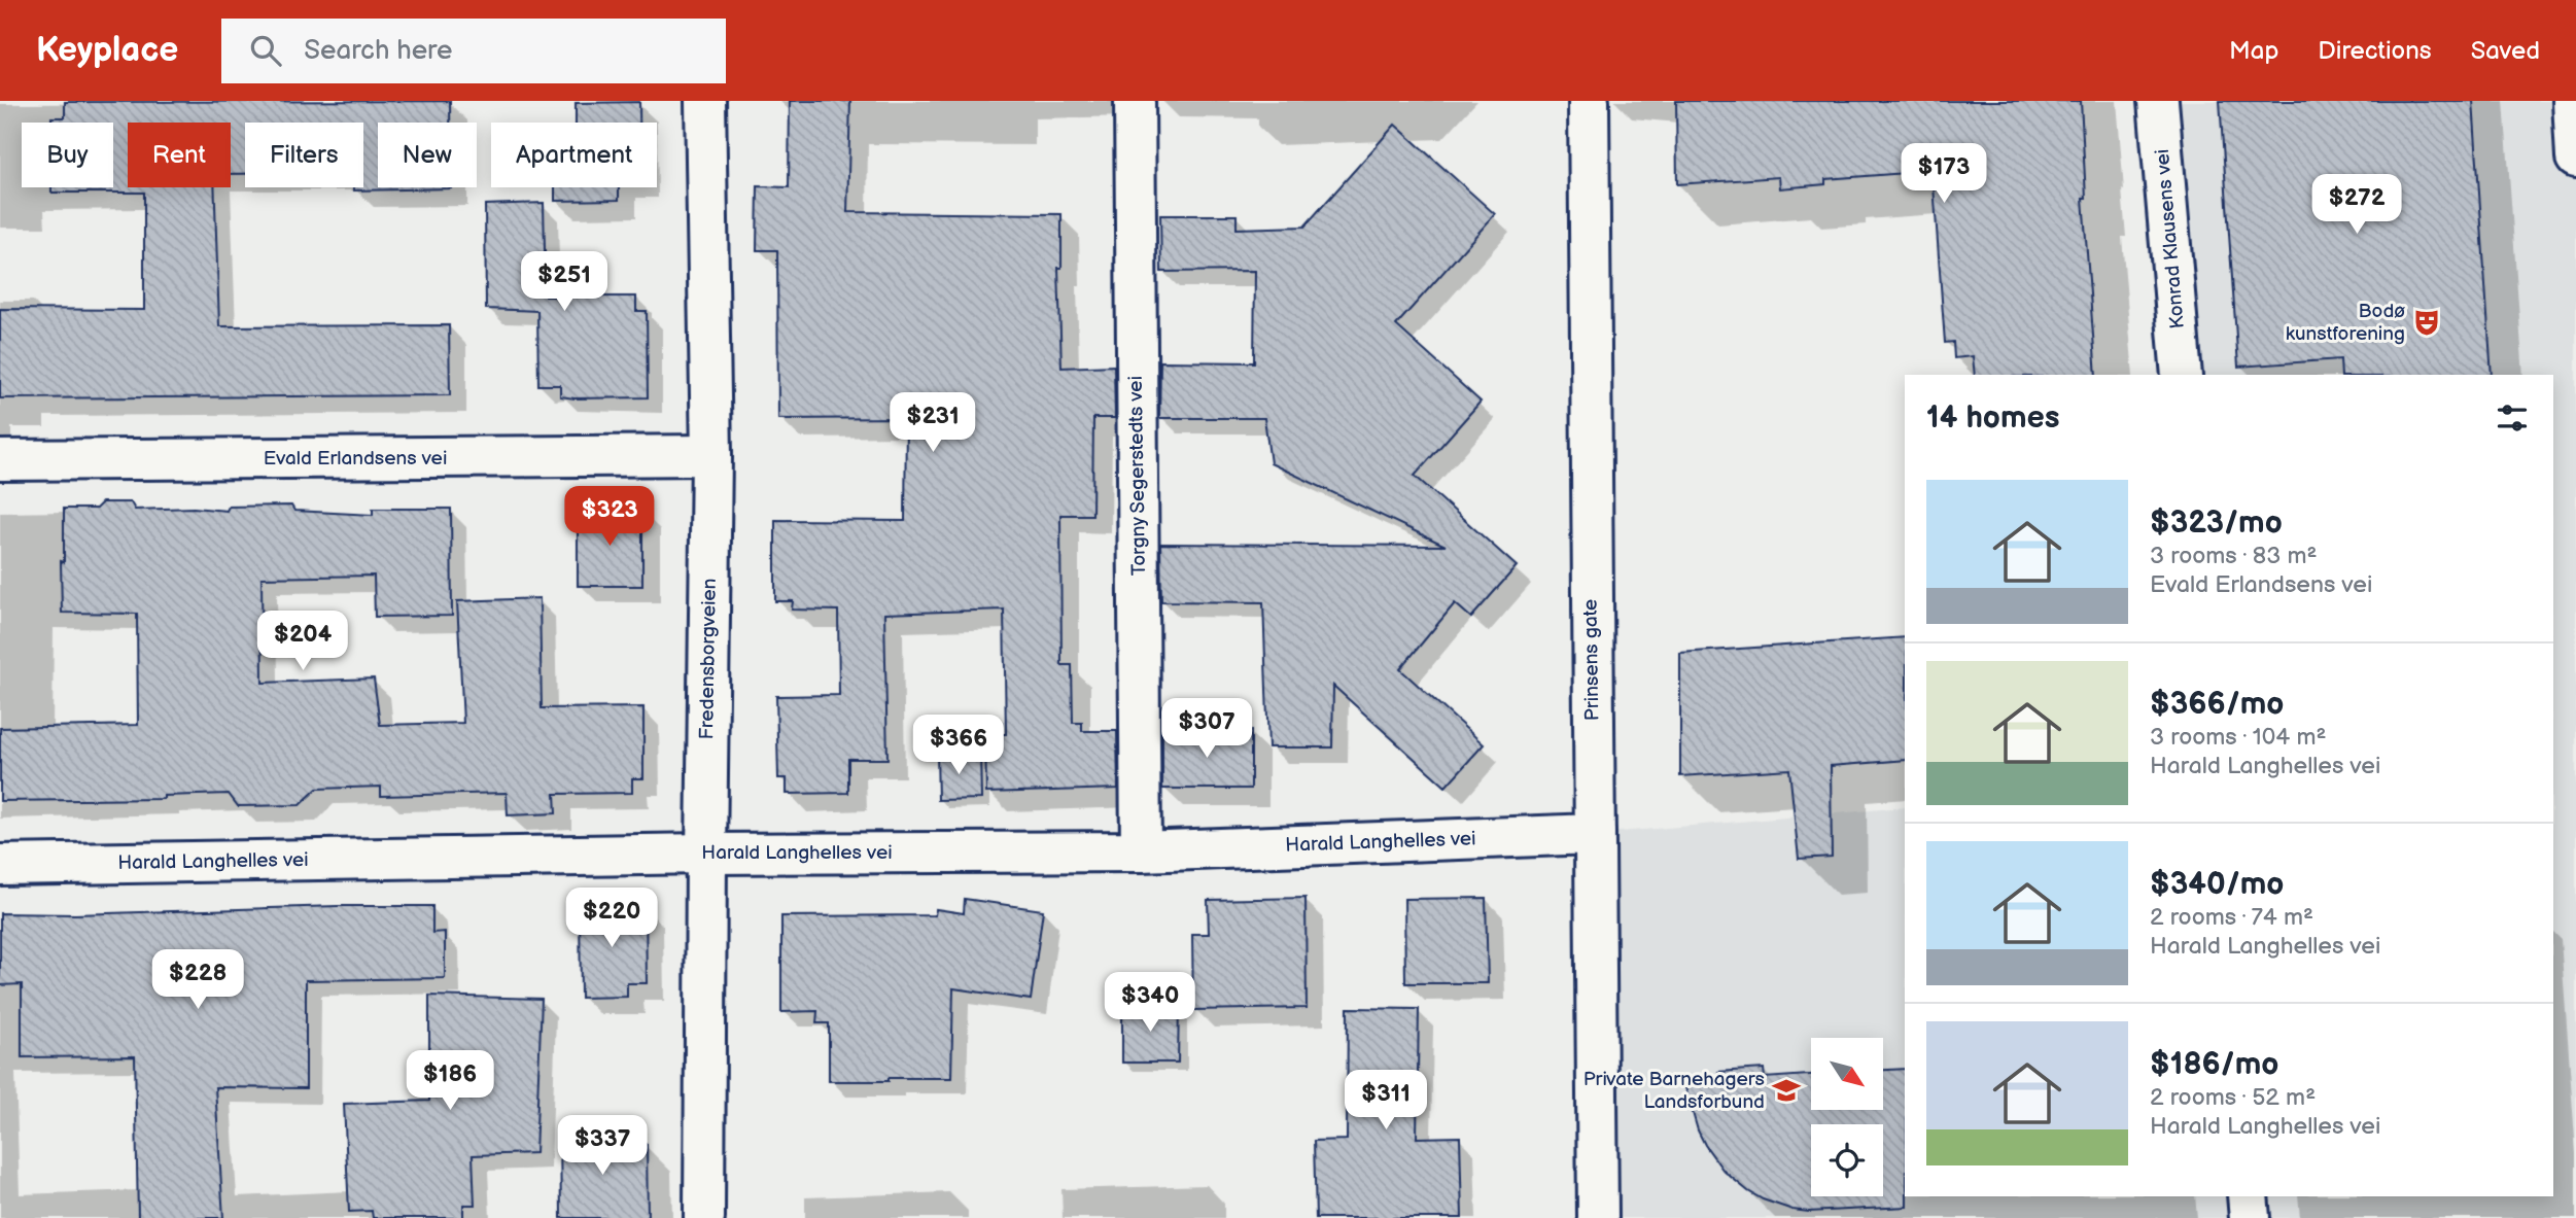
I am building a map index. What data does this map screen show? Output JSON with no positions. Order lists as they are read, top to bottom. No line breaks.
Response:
{"streets":{"street":["Konrad Klausens vei","Evald Erlandsens vei","Torgny Segerstedts vei","Fredensborgveien","Prinsens gate","Harald Langhelles vei"]},"crossings":[["Evald Erlandsens vei","Fredensborgveien"],["Torgny Segerstedts vei","Harald Langhelles vei"],["Fredensborgveien","Harald Langhelles vei"],["Prinsens gate","Harald Langhelles vei"]],"places":{"theatre":["Bodø kunstforening"],"school or university":["Private Barnehagers Landsforbund"]},"north":"bottom right","page":{"header":"Keyplace","search":"Search here","nav":["Map","Directions","Saved"],"chip":["Buy","Rent","Filters","New","Apartment"],"price":["$173","$272","$251","$231","$323","$204","$307","$366","$220","$228","$340","$186","$311","$337"],"heading":"14 homes","list":[{"name":"$323/mo","note":"3 rooms · 83 m² · Evald Erlandsens vei"},{"name":"$366/mo","note":"3 rooms · 104 m² · Harald Langhelles vei"},{"name":"$340/mo","note":"2 rooms · 74 m² · Harald Langhelles vei"},{"name":"$186/mo","note":"2 rooms · 52 m² · Harald Langhelles vei"}]}}
